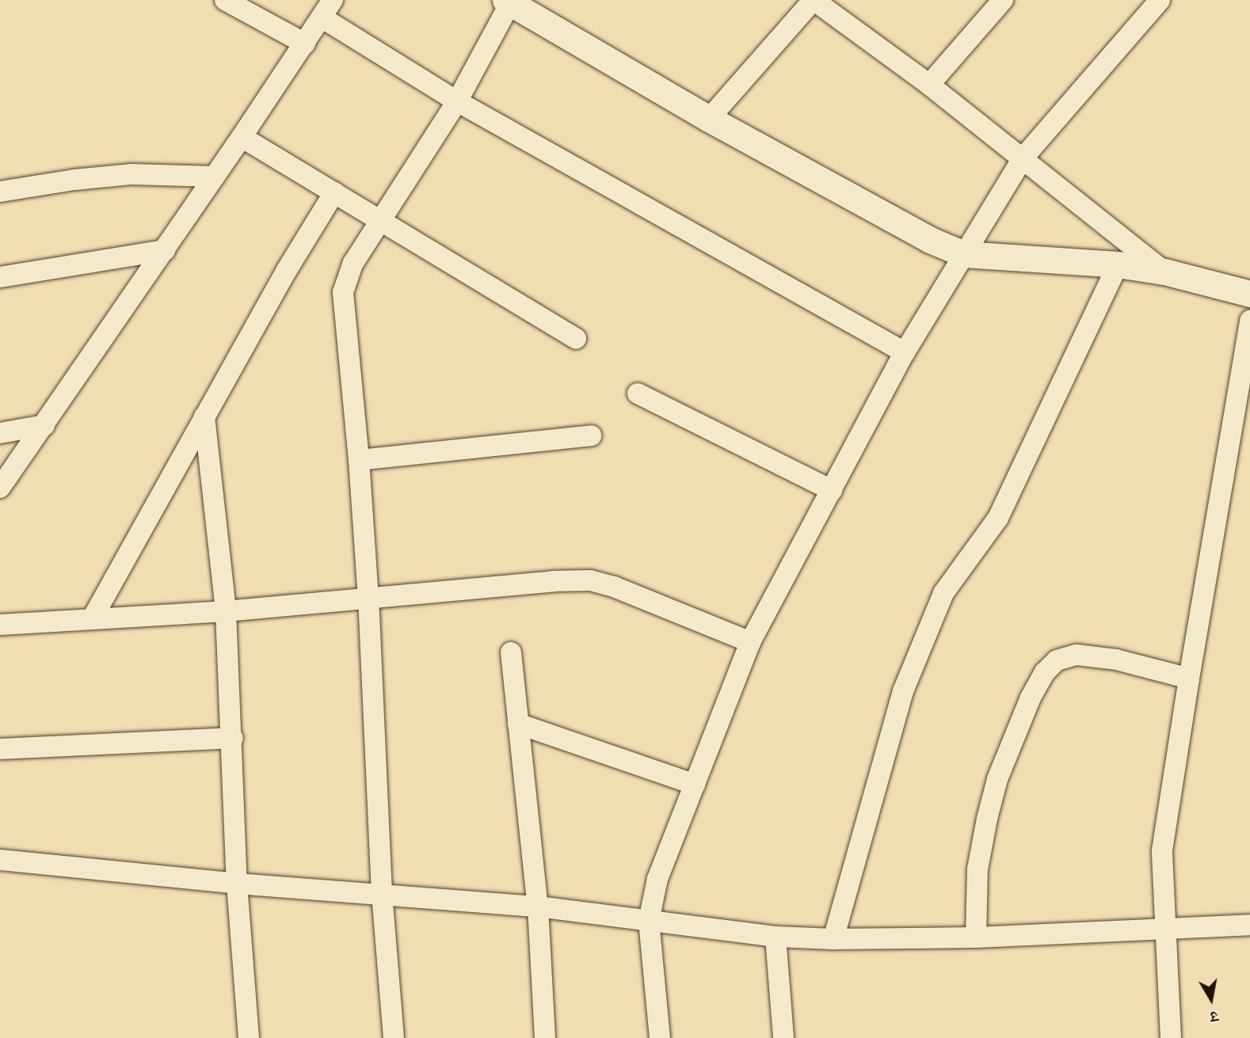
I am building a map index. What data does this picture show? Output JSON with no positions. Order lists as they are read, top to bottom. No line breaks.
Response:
{"north":"bottom"}
